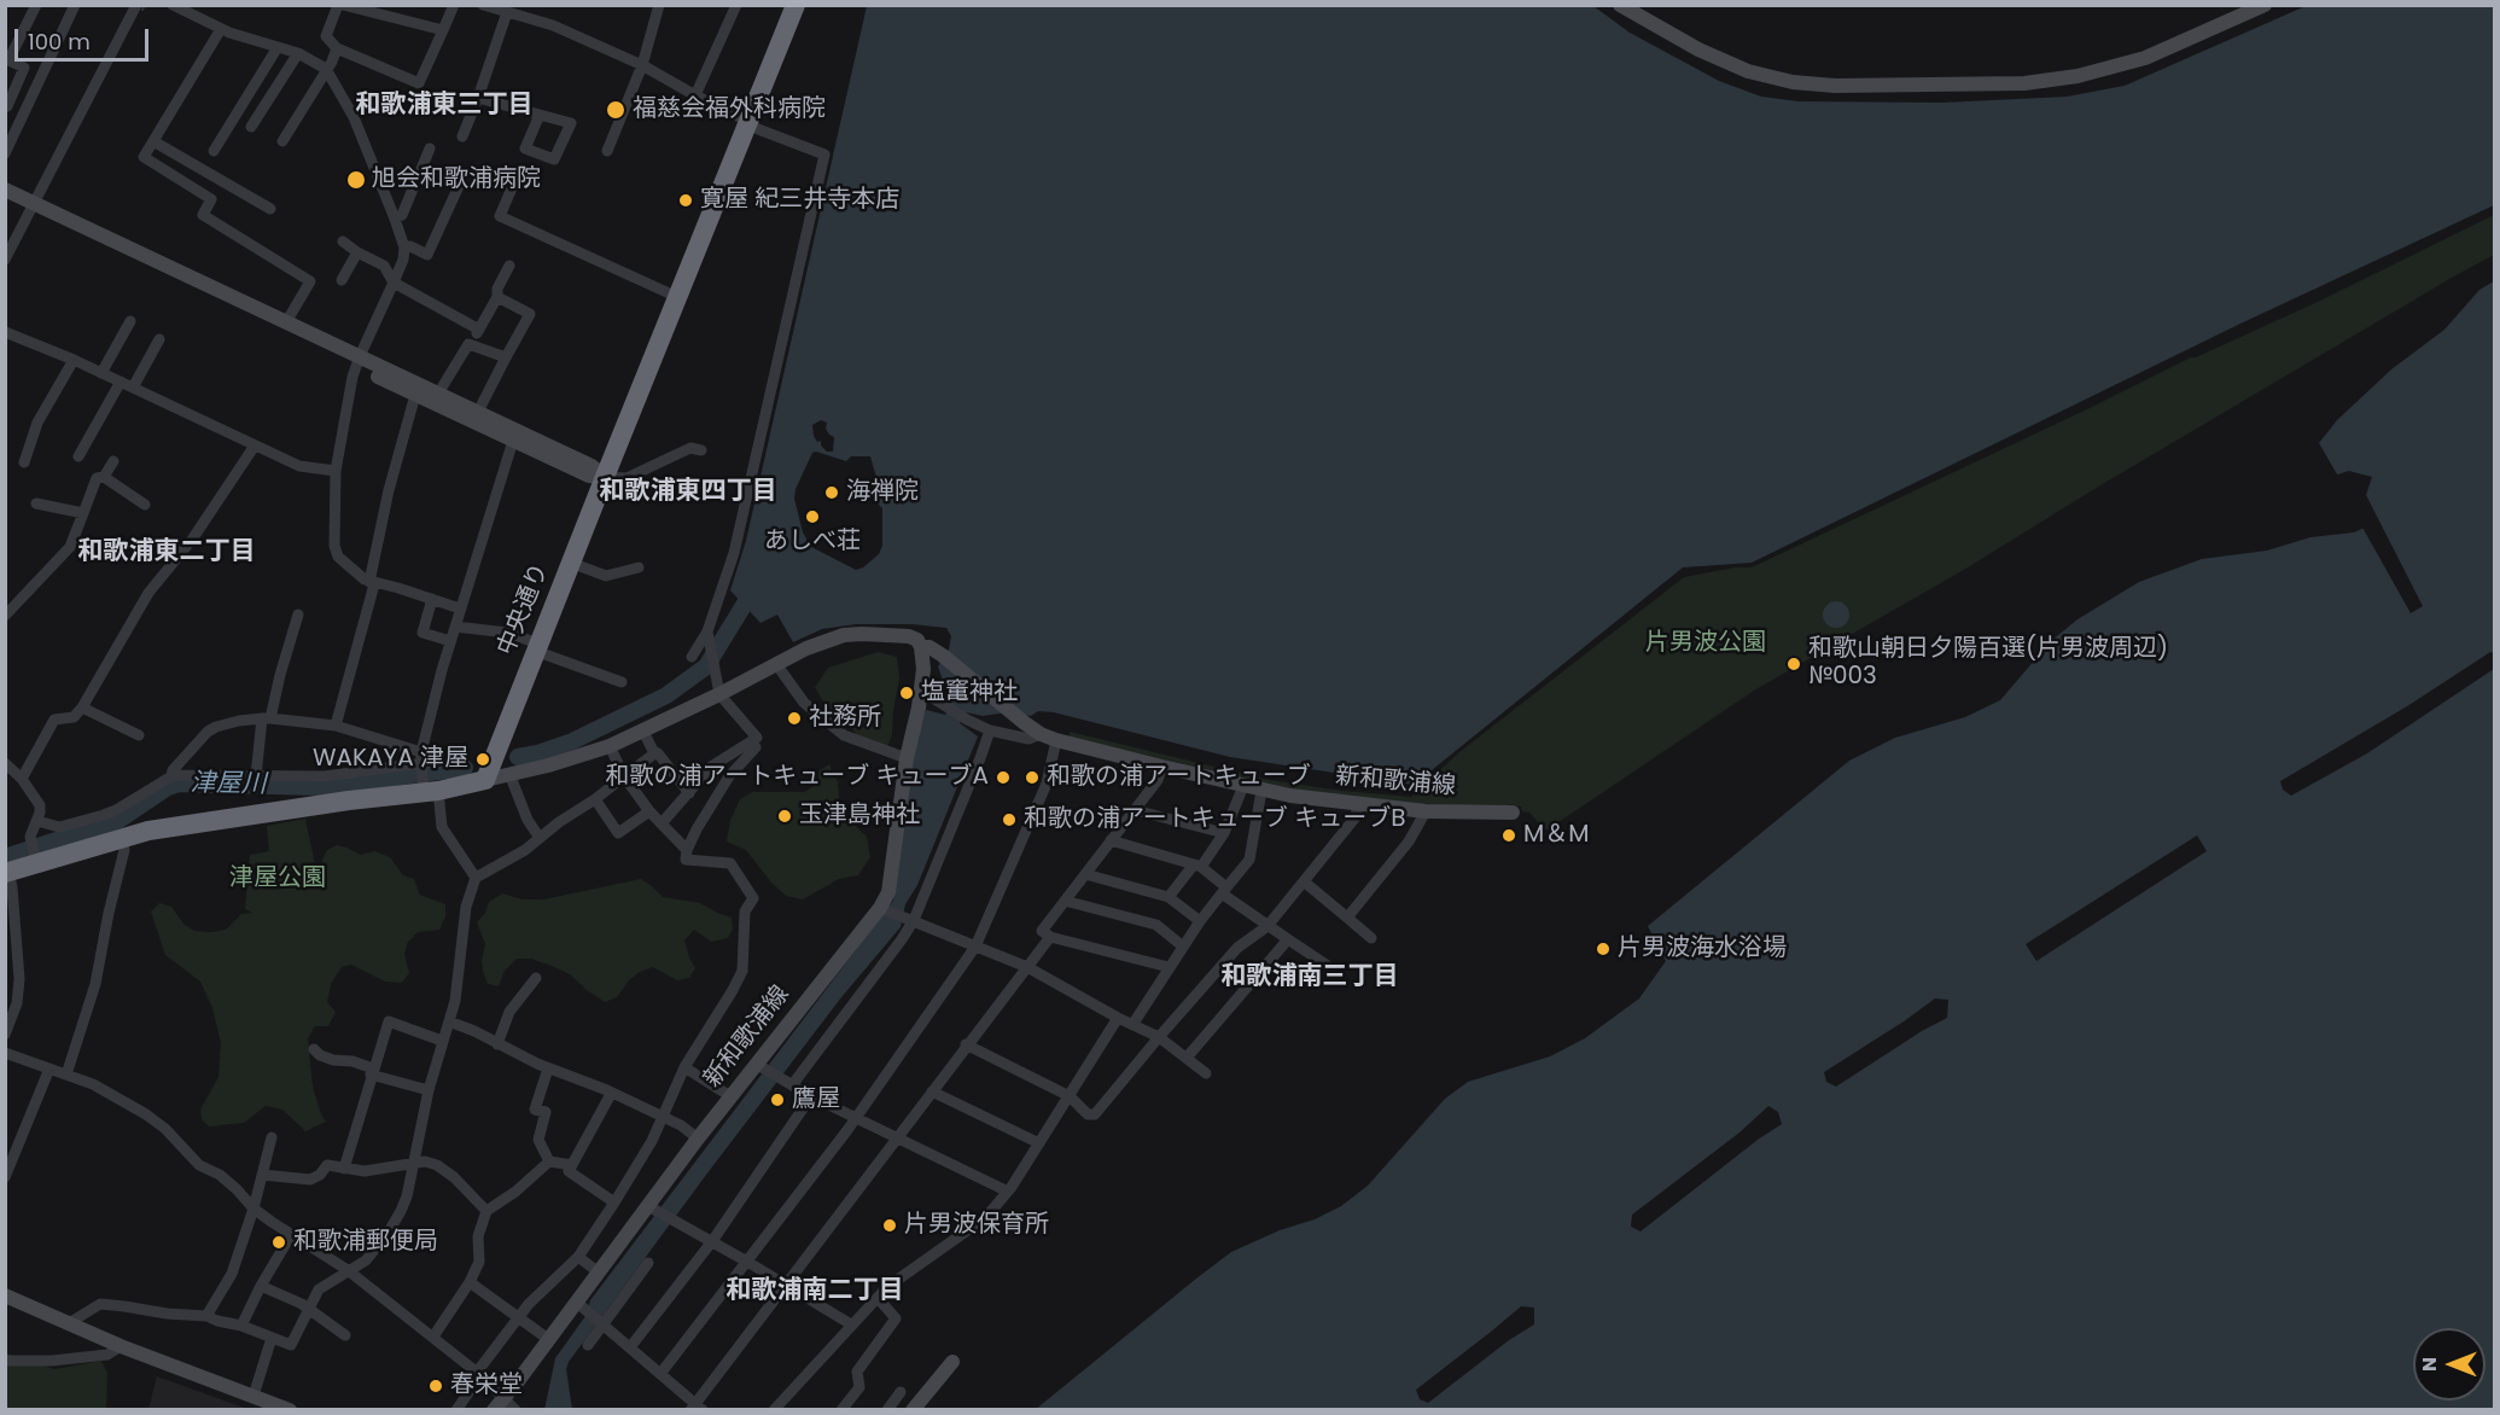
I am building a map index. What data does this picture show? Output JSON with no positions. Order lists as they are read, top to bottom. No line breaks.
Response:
{"streets":{"highway":["中央通り"],"street":["新和歌浦線"]},"crossings":[["中央通り","新和歌浦線"]],"districts":["和歌浦東三丁目","和歌浦東四丁目","和歌浦東二丁目","和歌浦南三丁目","和歌浦南二丁目"],"water":["津屋川"],"parks":["片男波公園","津屋公園"],"places":["福慈会福外科病院","旭会和歌浦病院","寛屋 紀三井寺本店","海禅院","あしべ荘","和歌山朝日夕陽百選(片男波周辺) №003","塩竃神社","社務所","WAKAYA 津屋","和歌の浦アートキューブ キューブA","和歌の浦アートキューブ","玉津島神社","和歌の浦アートキューブ キューブB","M＆M","片男波海水浴場","鷹屋","片男波保育所","和歌浦郵便局","春栄堂"],"scale_bar":"100 m","north":"left"}
